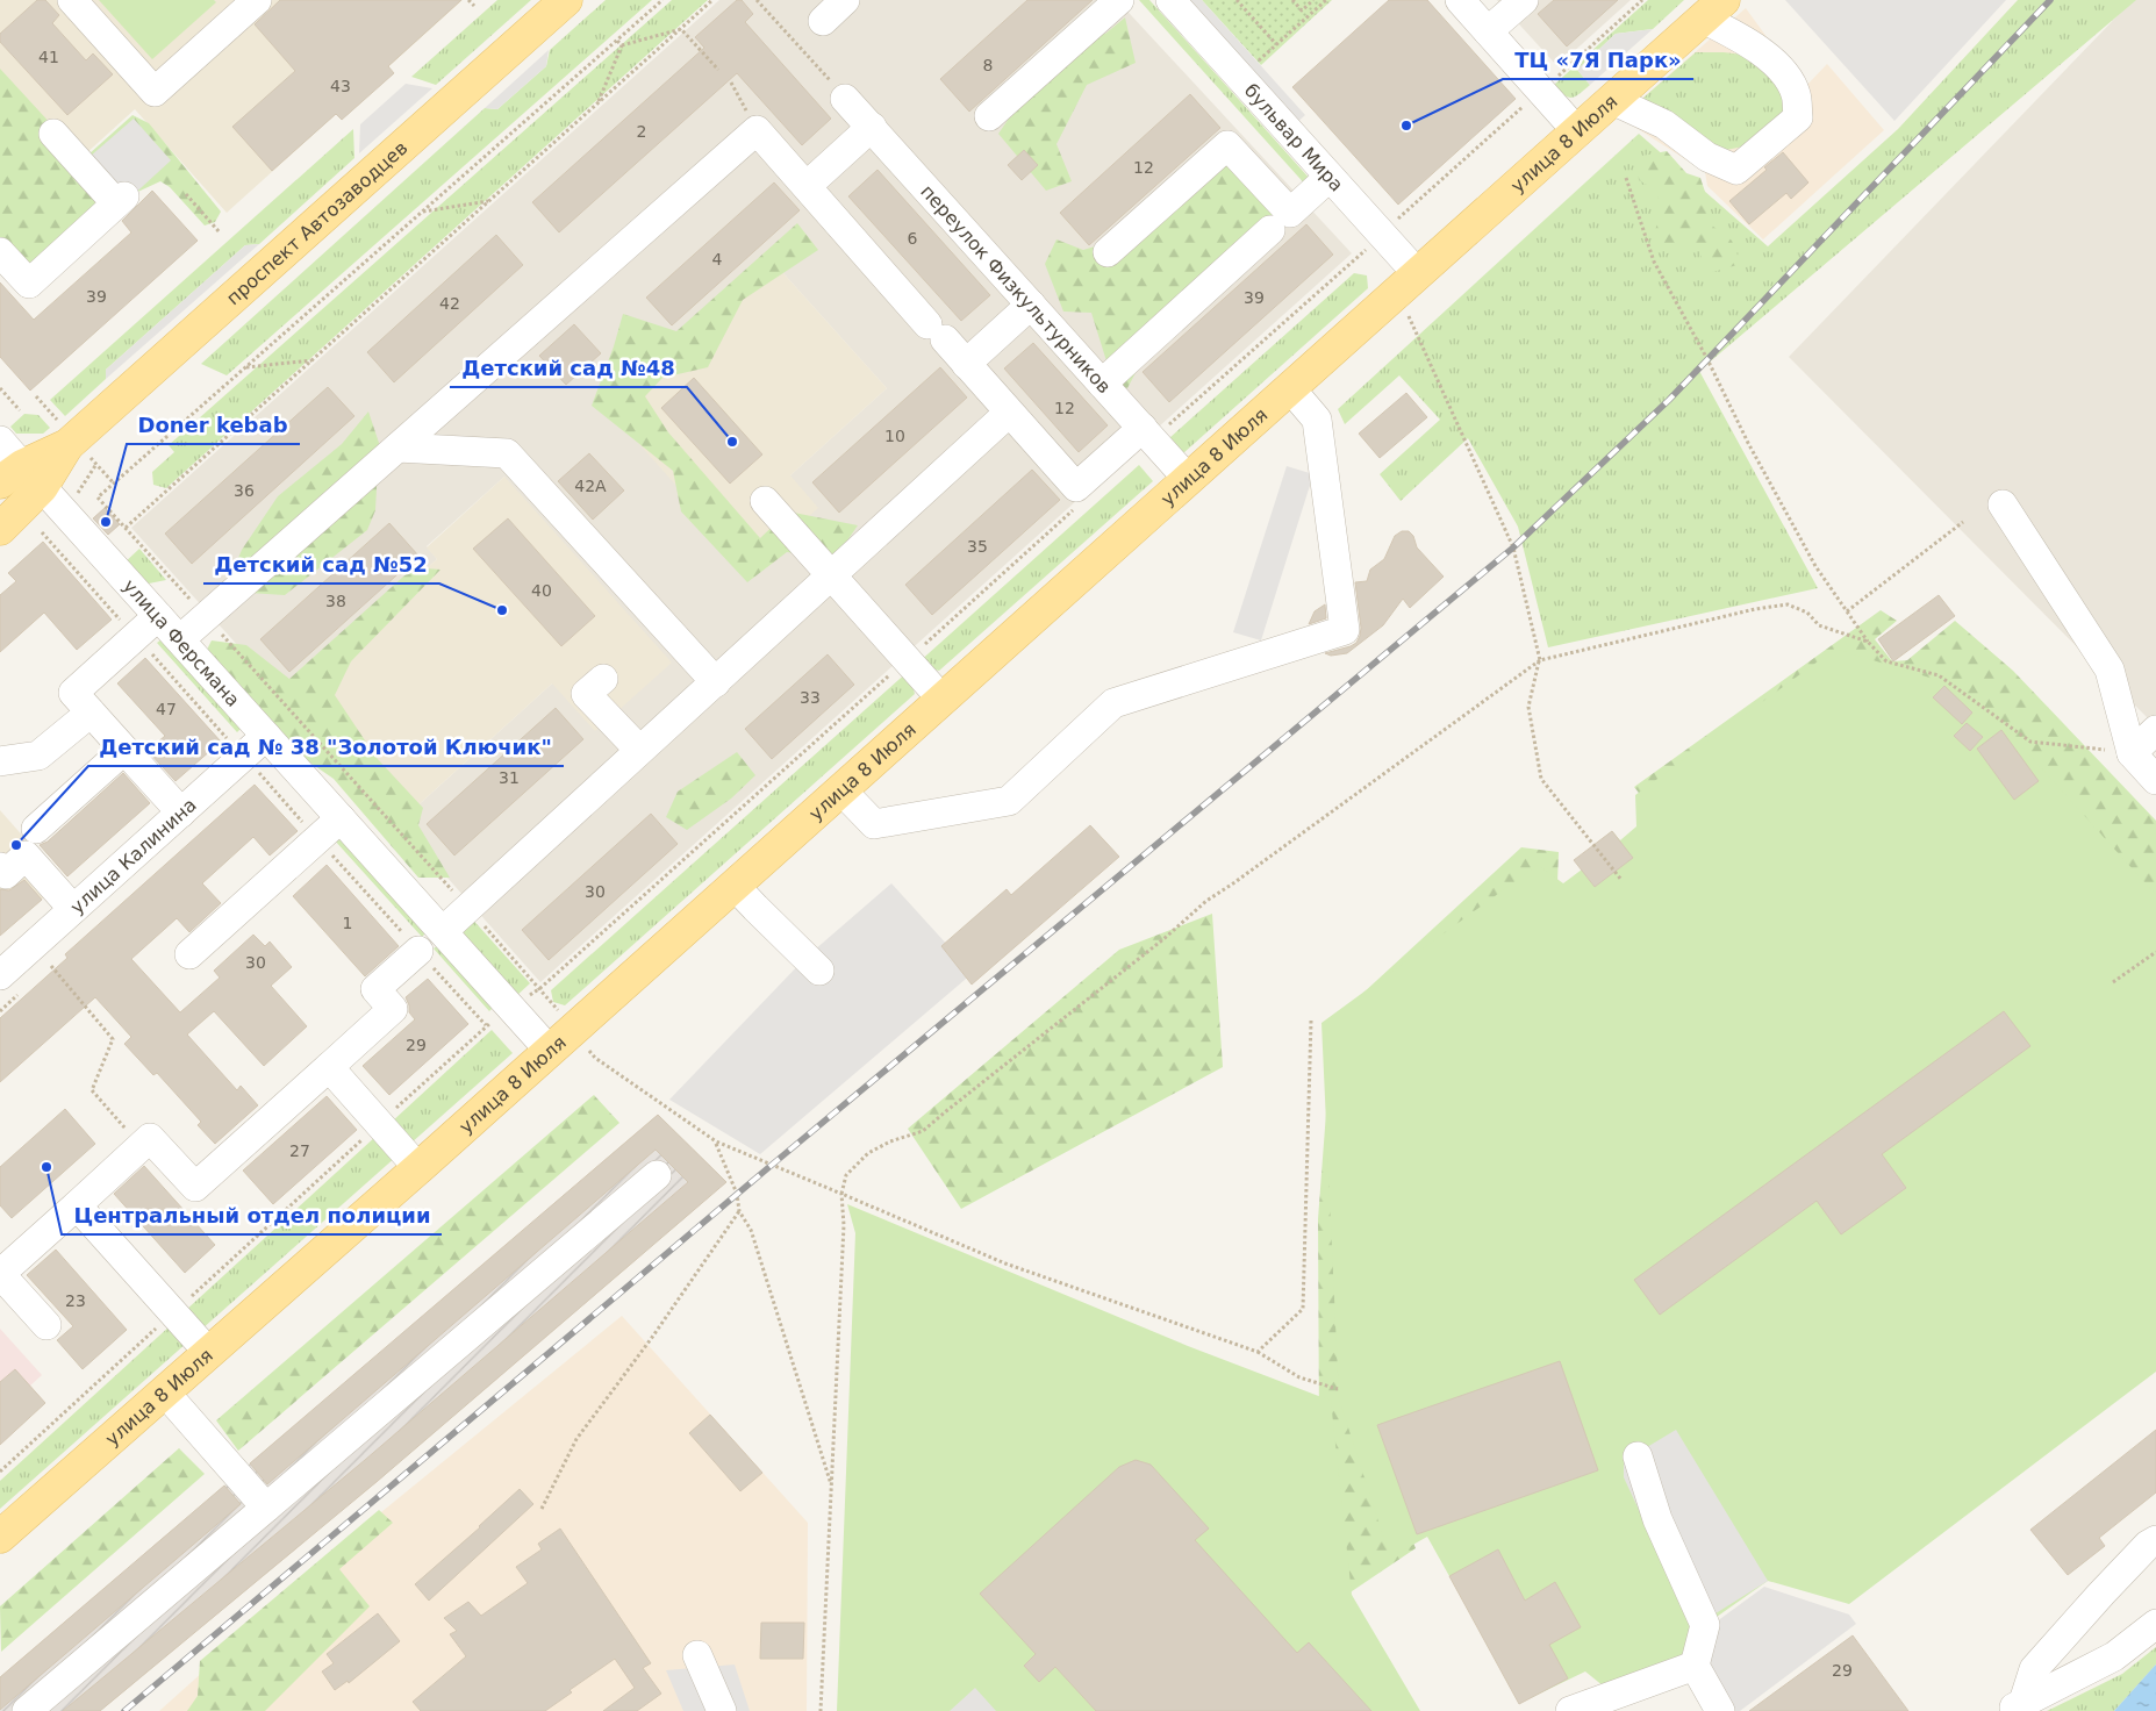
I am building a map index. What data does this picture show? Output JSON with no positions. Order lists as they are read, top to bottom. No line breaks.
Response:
{"streets":{"main road":["улица 8 Июля","проспект Автозаводцев"],"street":["бульвар Мира","переулок Физкультурников","улица Ферсмана","улица Калинина"]},"crossings":[["бульвар Мира","улица 8 Июля"],["улица 8 Июля","переулок Физкультурников"],["улица 8 Июля","улица Ферсмана"],["проспект Автозаводцев","улица Ферсмана"],["улица Ферсмана","улица Калинина"]],"places":["ТЦ «7Я Парк»","Детский сад №48","Doner kebab","Детский сад №52","Детский сад № 38 \"Золотой Ключик\"","Центральный отдел полиции"],"house_numbers":["41","8","43","2","12","6","4","39","39","42","12","10","42А","36","35","40","38","33","47","31","30","1","30","29","27","23","29"]}
